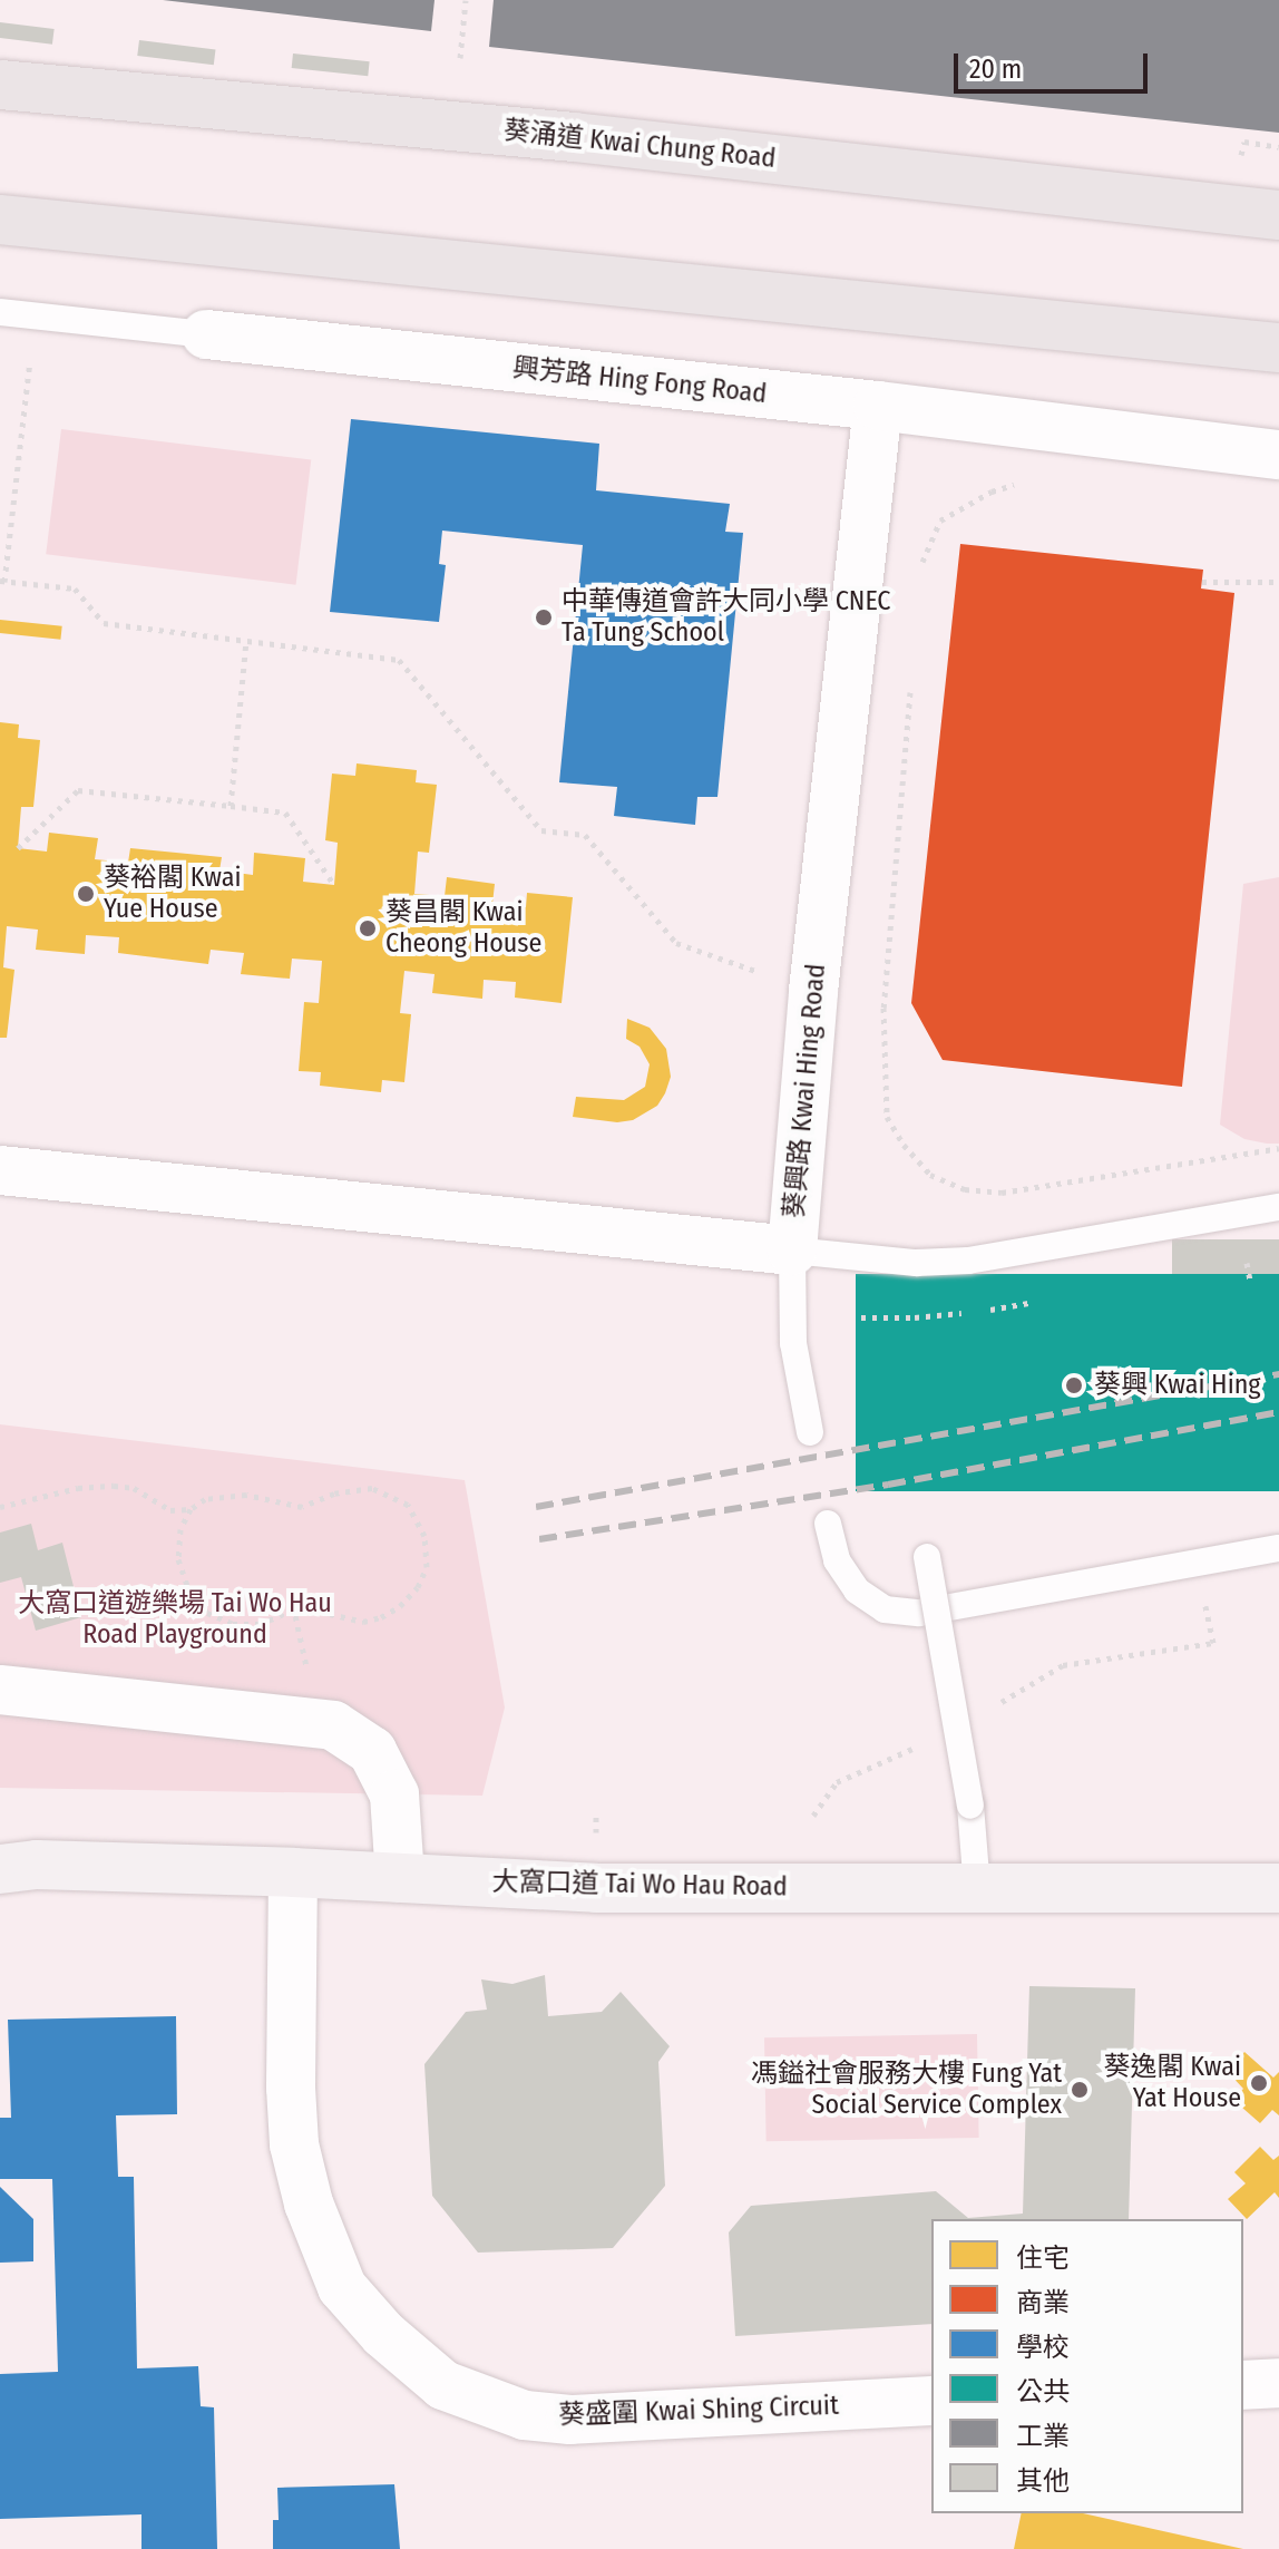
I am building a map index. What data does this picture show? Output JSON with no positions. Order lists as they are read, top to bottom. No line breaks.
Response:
{"streets":{"main road":["葵涌道 Kwai Chung Road","大窩口道 Tai Wo Hau Road"],"street":["興芳路 Hing Fong Road","葵興路 Kwai Hing Road","葵盛圍 Kwai Shing Circuit"]},"crossings":[["興芳路 Hing Fong Road","葵興路 Kwai Hing Road"],["大窩口道 Tai Wo Hau Road","葵盛圍 Kwai Shing Circuit"]],"parks":["大窩口道遊樂場 Tai Wo Hau Road Playground"],"places":["中華傳道會許大同小學 CNEC Ta Tung School","葵裕閣 Kwai Yue House","葵昌閣 Kwai Cheong House","葵興 Kwai Hing","葵逸閣 Kwai Yat House","馮鎰社會服務大樓 Fung Yat Social Service Complex"],"legend":["住宅","商業","學校","公共","工業","其他"],"scale_bar":"20 m"}
